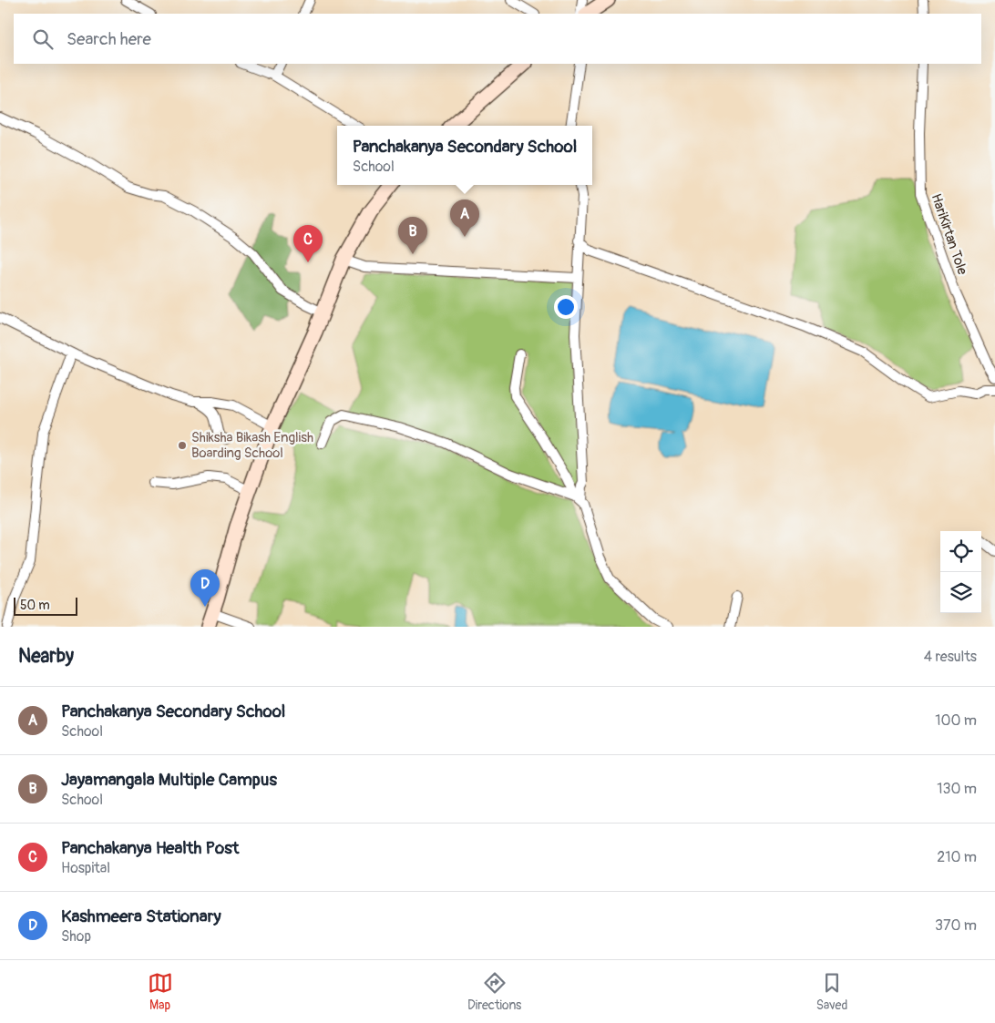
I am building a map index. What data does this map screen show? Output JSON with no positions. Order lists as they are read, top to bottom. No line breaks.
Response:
{"streets":{"street":["HariKirtan Tole"]},"places":["Shiksha Bikash English Boarding School"],"scale_bar":"50 m","page":{"search":"Search here","popup":["Panchakanya Secondary School","School"],"pins":["A","B","C","D"],"scale":"50 m","heading":["Nearby","4 results"],"list":[{"mark":"A","name":"Panchakanya Secondary School","note":"School","value":"100 m"},{"mark":"B","name":"Jayamangala Multiple Campus","note":"School","value":"130 m"},{"mark":"C","name":"Panchakanya Health Post","note":"Hospital","value":"210 m"},{"mark":"D","name":"Kashmeera Stationary","note":"Shop","value":"370 m"}],"nav":["Map","Directions","Saved"]}}
